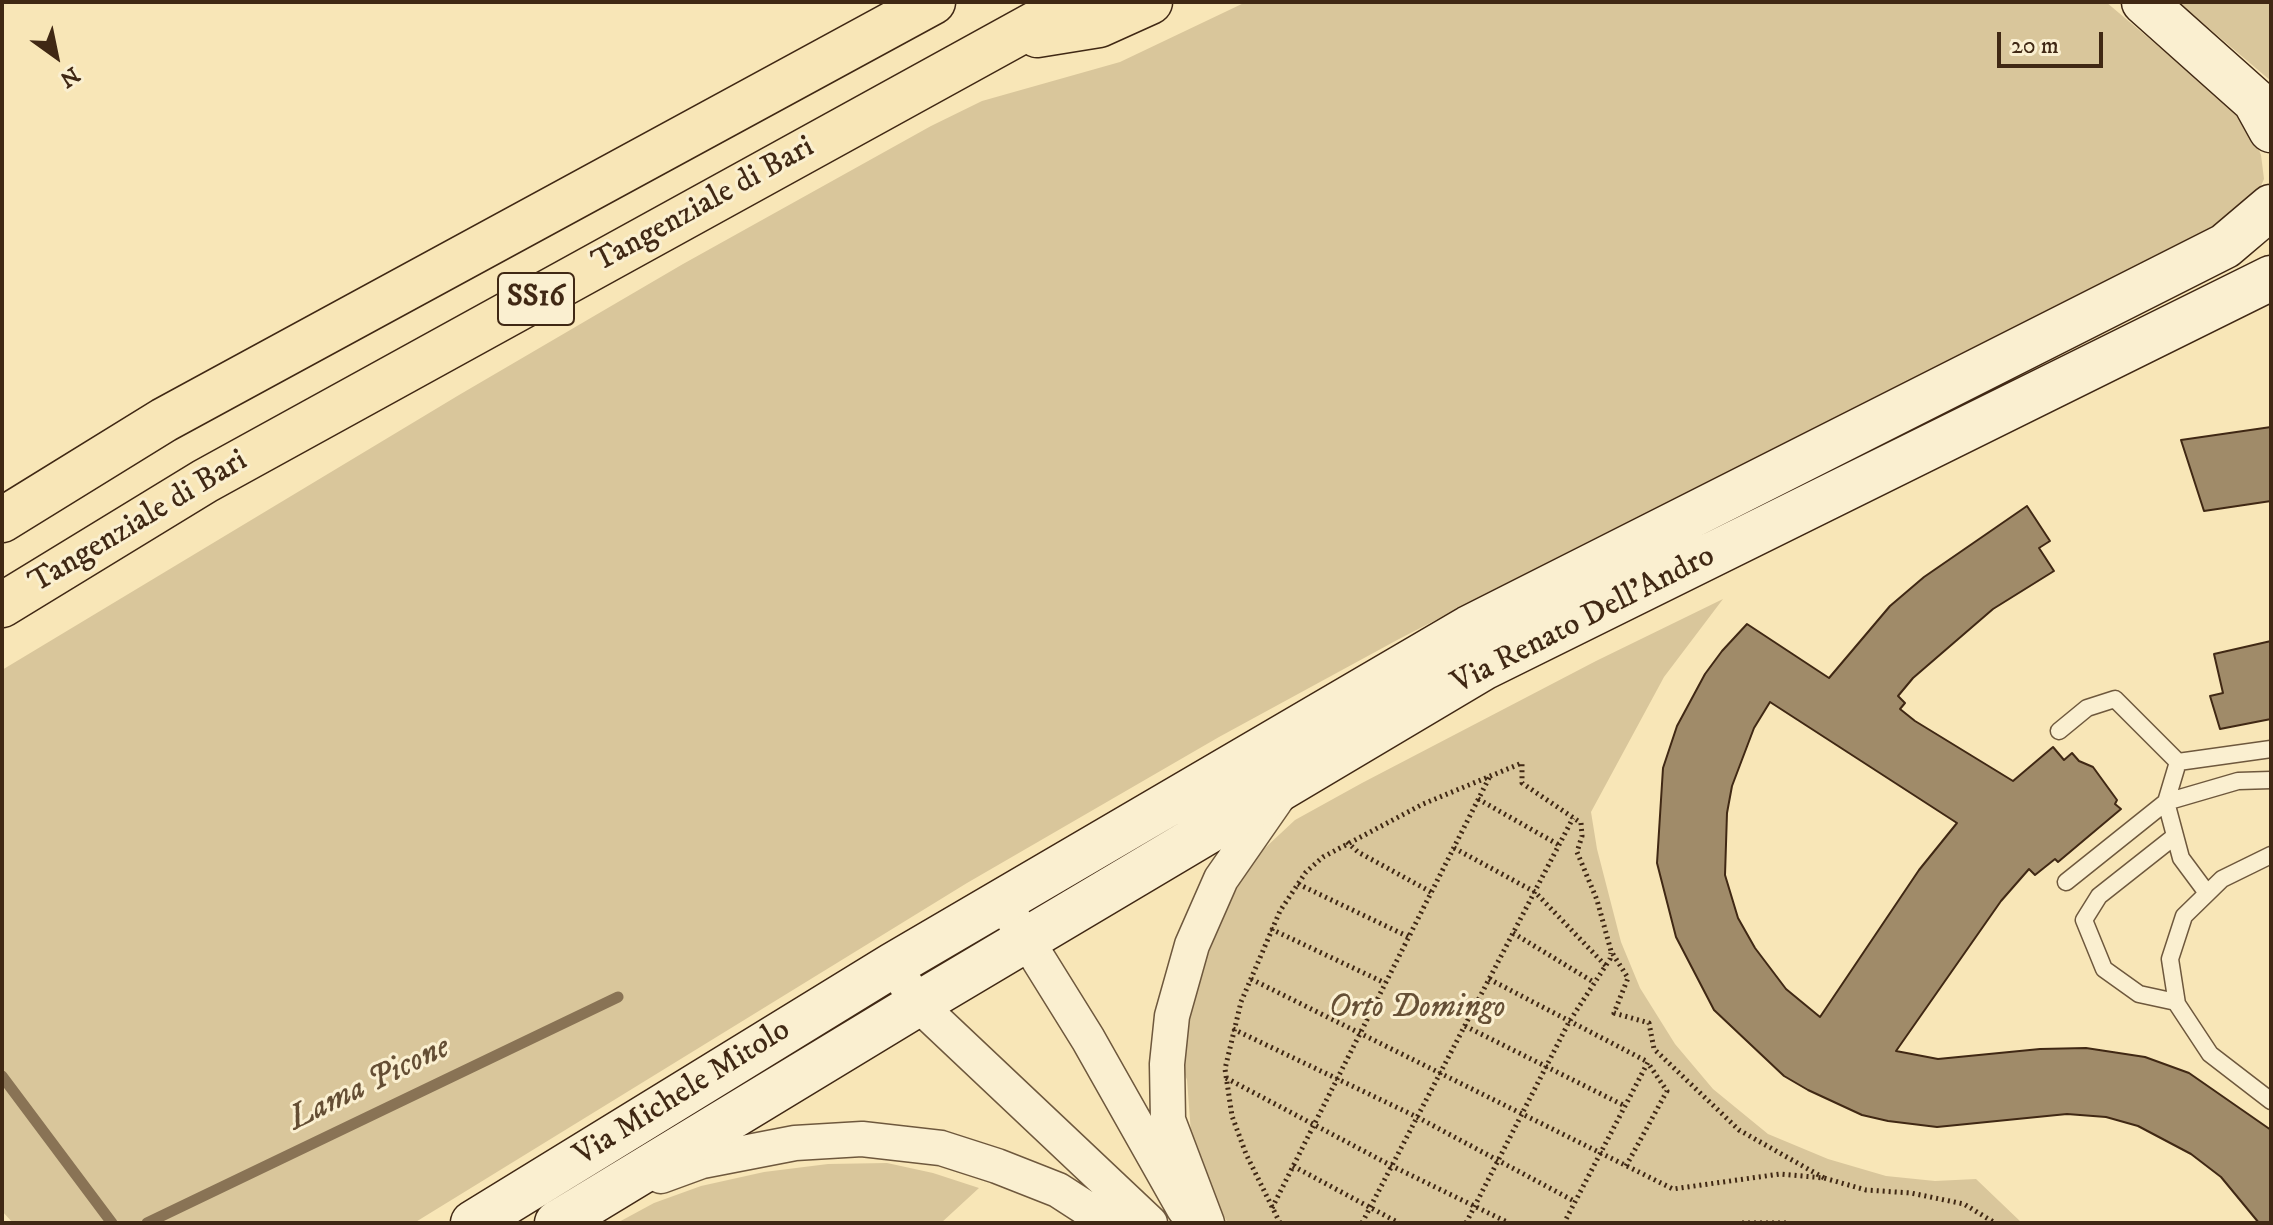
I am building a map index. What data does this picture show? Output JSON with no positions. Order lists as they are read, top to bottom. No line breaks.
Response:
{"streets":{"highway":["Tangenziale di Bari","SS16"],"street":["Via Renato Dell'Andro","Via Michele Mitolo"]},"crossings":[["Via Renato Dell'Andro","Via Michele Mitolo"]],"water":["Lama Picone"],"parks":["Orto Domingo"],"scale_bar":"20 m","north":"bottom right"}
